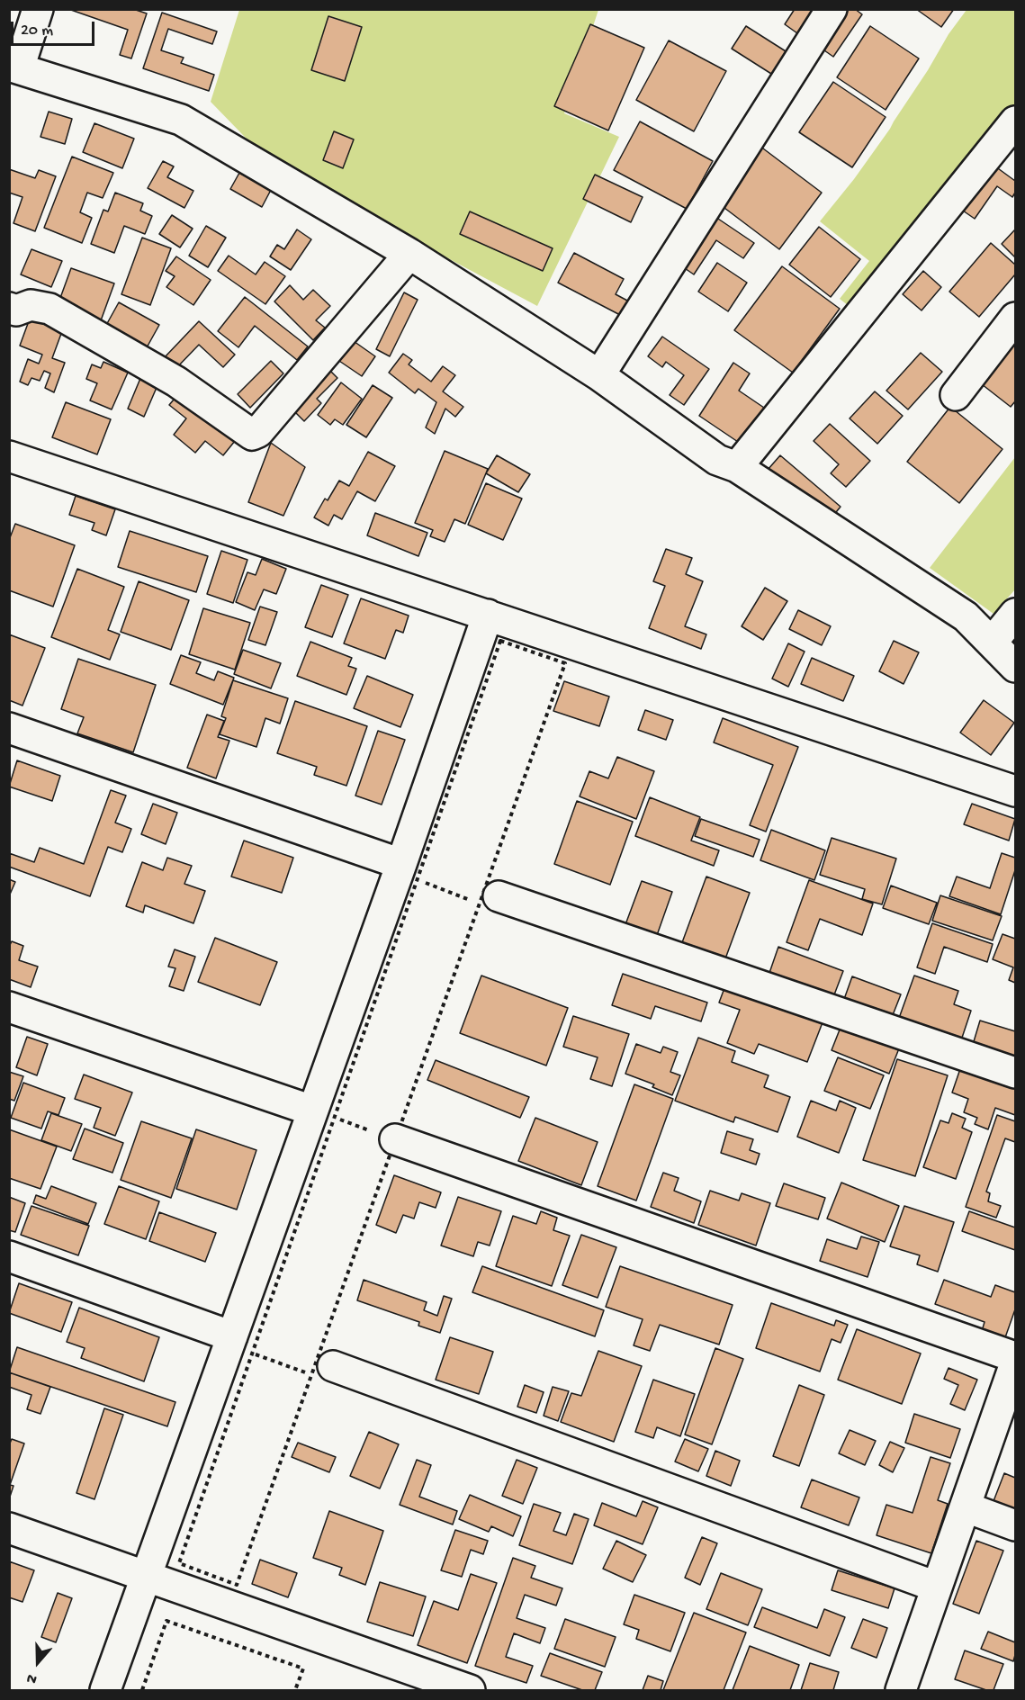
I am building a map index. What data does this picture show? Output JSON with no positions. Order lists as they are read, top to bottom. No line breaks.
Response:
{"scale_bar":"20 m","north":"bottom"}
